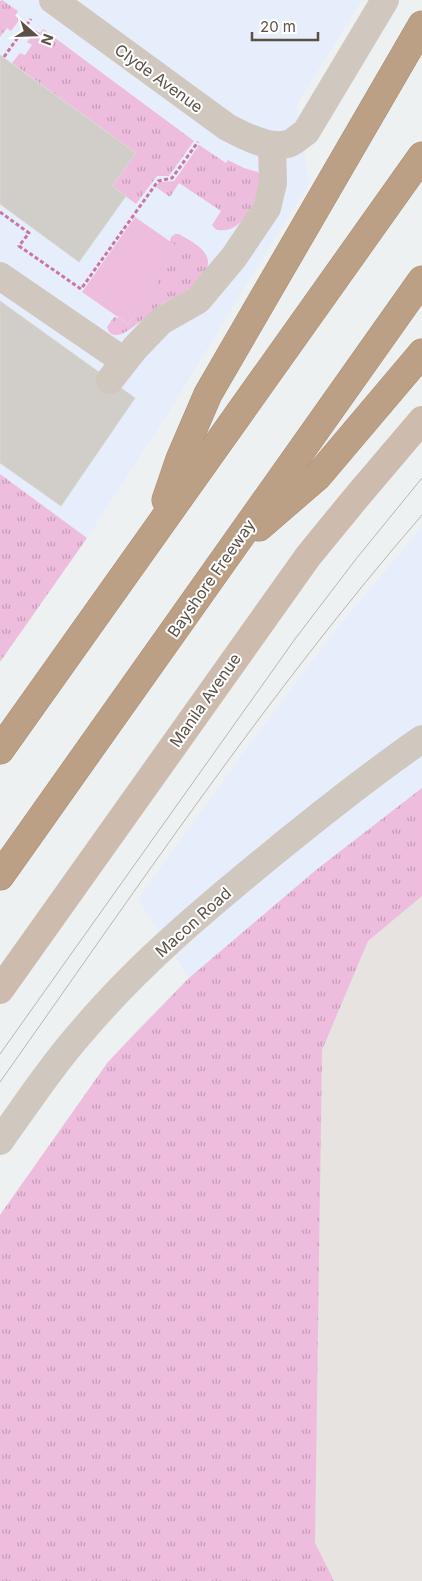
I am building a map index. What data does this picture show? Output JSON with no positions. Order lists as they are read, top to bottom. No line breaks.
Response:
{"streets":{"highway":["Bayshore Freeway"],"main road":["Manila Avenue"],"street":["Clyde Avenue","Macon Road"]},"scale_bar":"20 m","north":"right"}
